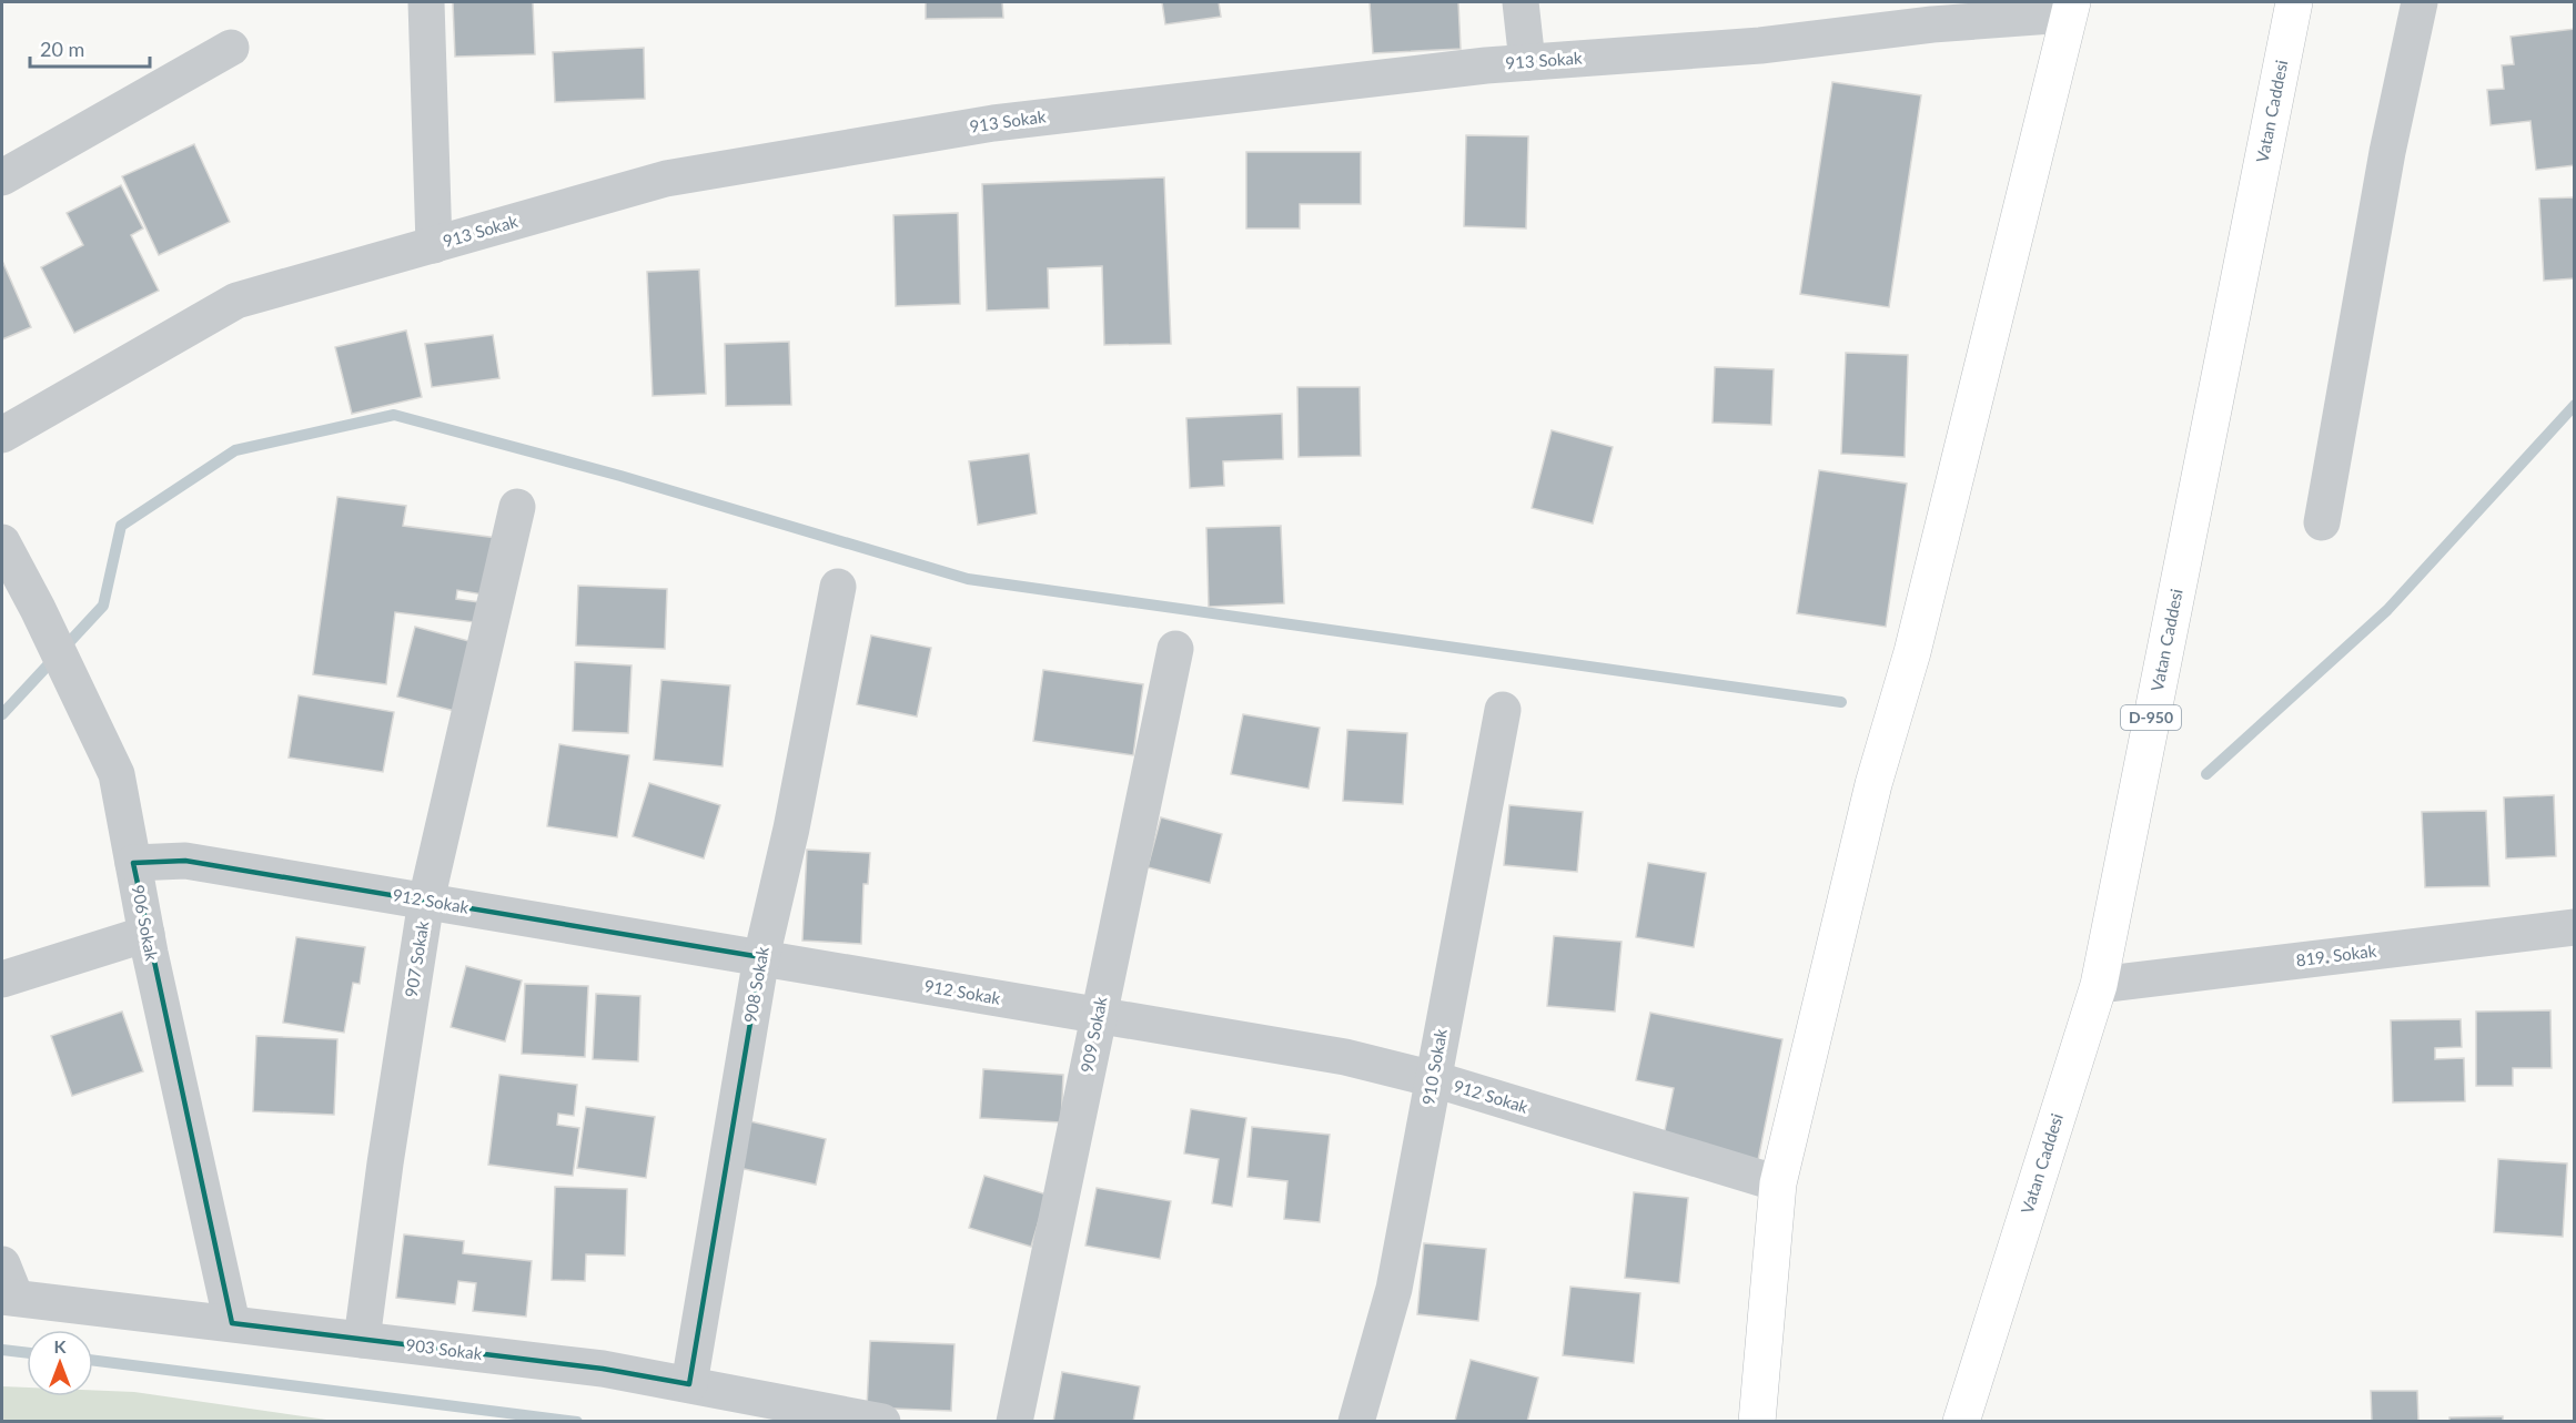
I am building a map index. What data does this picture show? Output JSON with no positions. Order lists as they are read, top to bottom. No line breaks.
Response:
{"streets":{"highway":["Vatan Caddesi","D-950"],"street":["913 Sokak","912 Sokak","906 Sokak","819. Sokak","907 Sokak","908 Sokak","909 Sokak","910 Sokak","903 Sokak"]},"crossings":[["Vatan Caddesi","819. Sokak"],["912 Sokak","906 Sokak"],["912 Sokak","907 Sokak"],["912 Sokak","908 Sokak"],["912 Sokak","909 Sokak"],["912 Sokak","910 Sokak"],["906 Sokak","903 Sokak"],["907 Sokak","903 Sokak"],["908 Sokak","903 Sokak"]],"scale_bar":"20 m","north":"top"}
